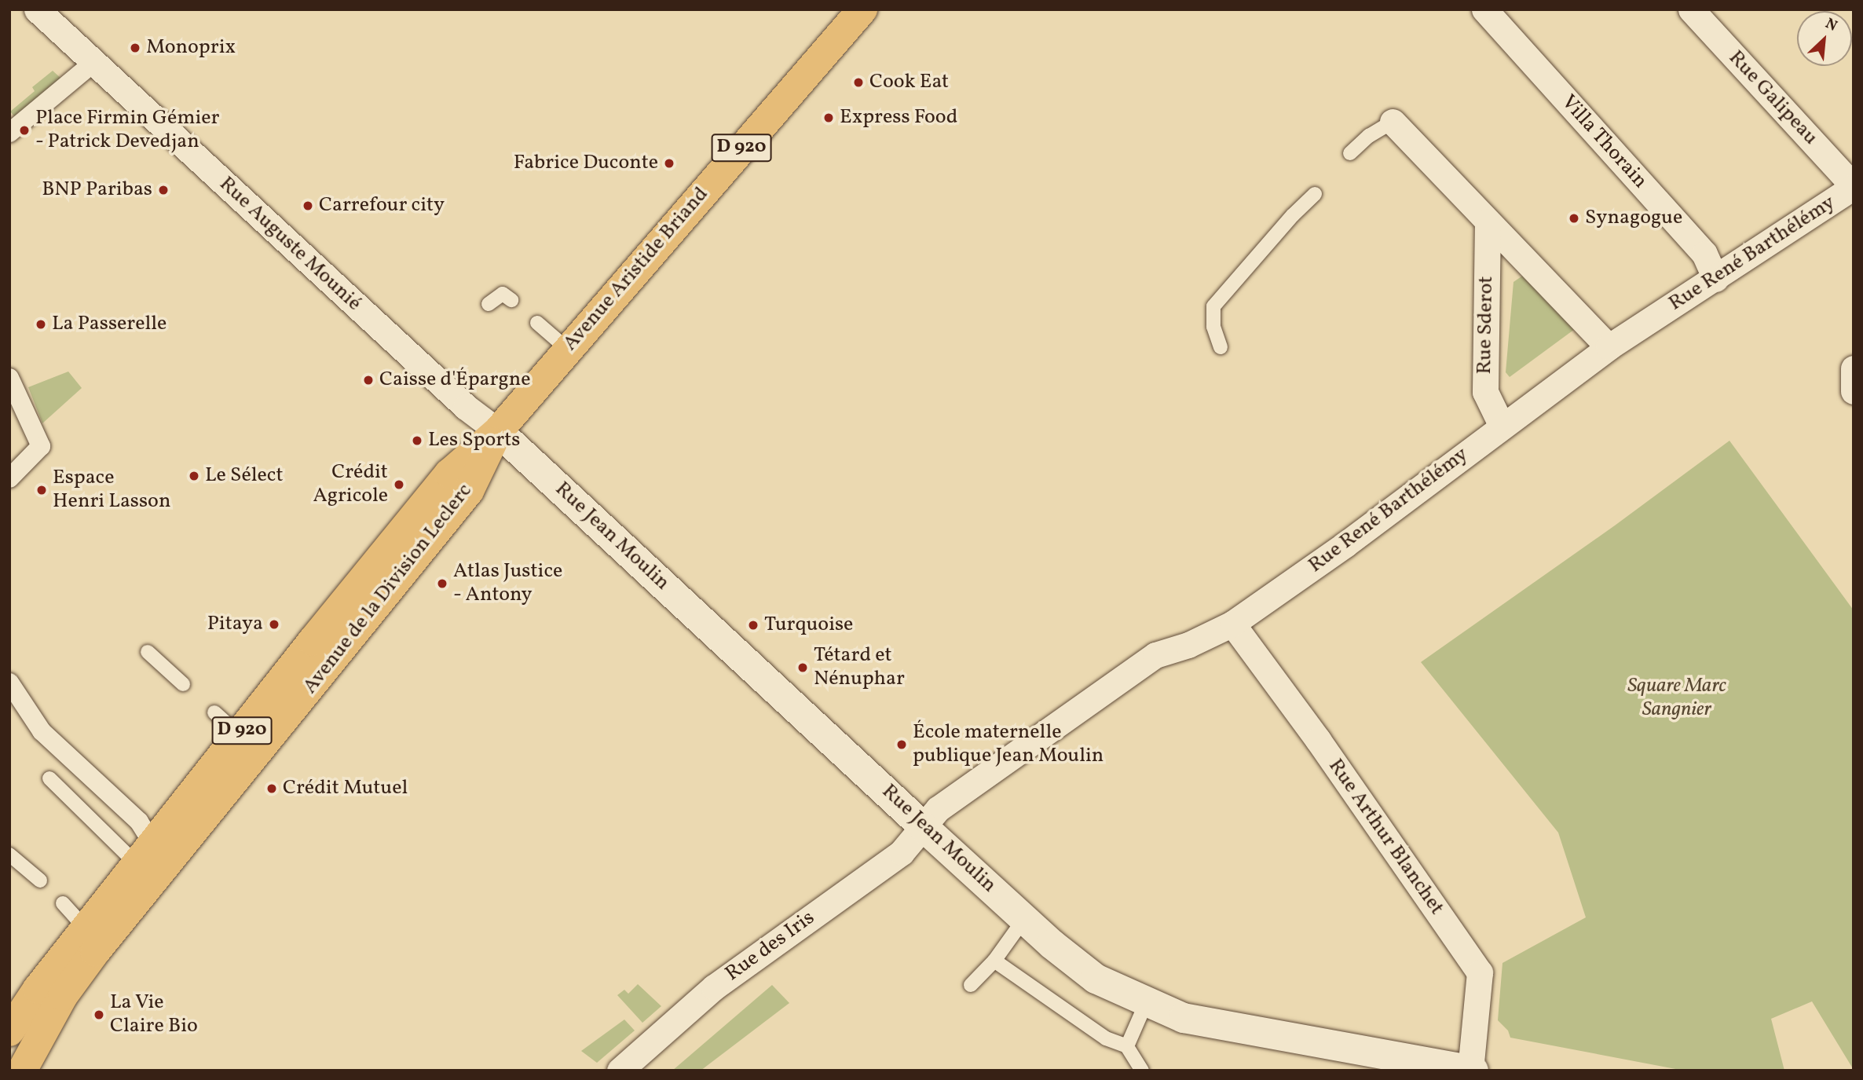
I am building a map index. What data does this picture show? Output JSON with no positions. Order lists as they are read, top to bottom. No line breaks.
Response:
{"streets":{"main road":["D 920","Avenue Aristide Briand","Rue Jean Moulin","Avenue de la Division Leclerc"],"street":["Rue Galipeau","Villa Thorain","Rue Auguste Mounié","Rue René Barthélémy","Rue Sderot","Rue Arthur Blanchet","Rue des Iris"]},"crossings":[["Rue Galipeau","Rue René Barthélémy"],["Villa Thorain","Rue René Barthélémy"],["Rue Auguste Mounié","Avenue Aristide Briand"],["Rue Auguste Mounié","Rue Jean Moulin"],["Rue Auguste Mounié","Avenue de la Division Leclerc"],["Rue René Barthélémy","Rue Sderot"],["Rue René Barthélémy","Rue Jean Moulin"],["Rue René Barthélémy","Rue Arthur Blanchet"],["Rue René Barthélémy","Rue des Iris"],["Avenue Aristide Briand","Rue Jean Moulin"],["Avenue Aristide Briand","Avenue de la Division Leclerc"],["Rue Jean Moulin","Avenue de la Division Leclerc"],["Rue Jean Moulin","Rue Arthur Blanchet"],["Rue Jean Moulin","Rue des Iris"]],"parks":["Square Marc Sangnier"],"places":["Monoprix","Cook Eat","Express Food","Place Firmin Gémier - Patrick Devedjan","Fabrice Duconte","BNP Paribas","Carrefour city","Synagogue","La Passerelle","Caisse d'Épargne","Les Sports","Le Sélect","Crédit Agricole","Espace Henri Lasson","Atlas Justice - Antony","Pitaya","Turquoise","Tétard et Nénuphar","École maternelle publique Jean Moulin","Crédit Mutuel","La Vie Claire Bio"],"north":"top right"}
